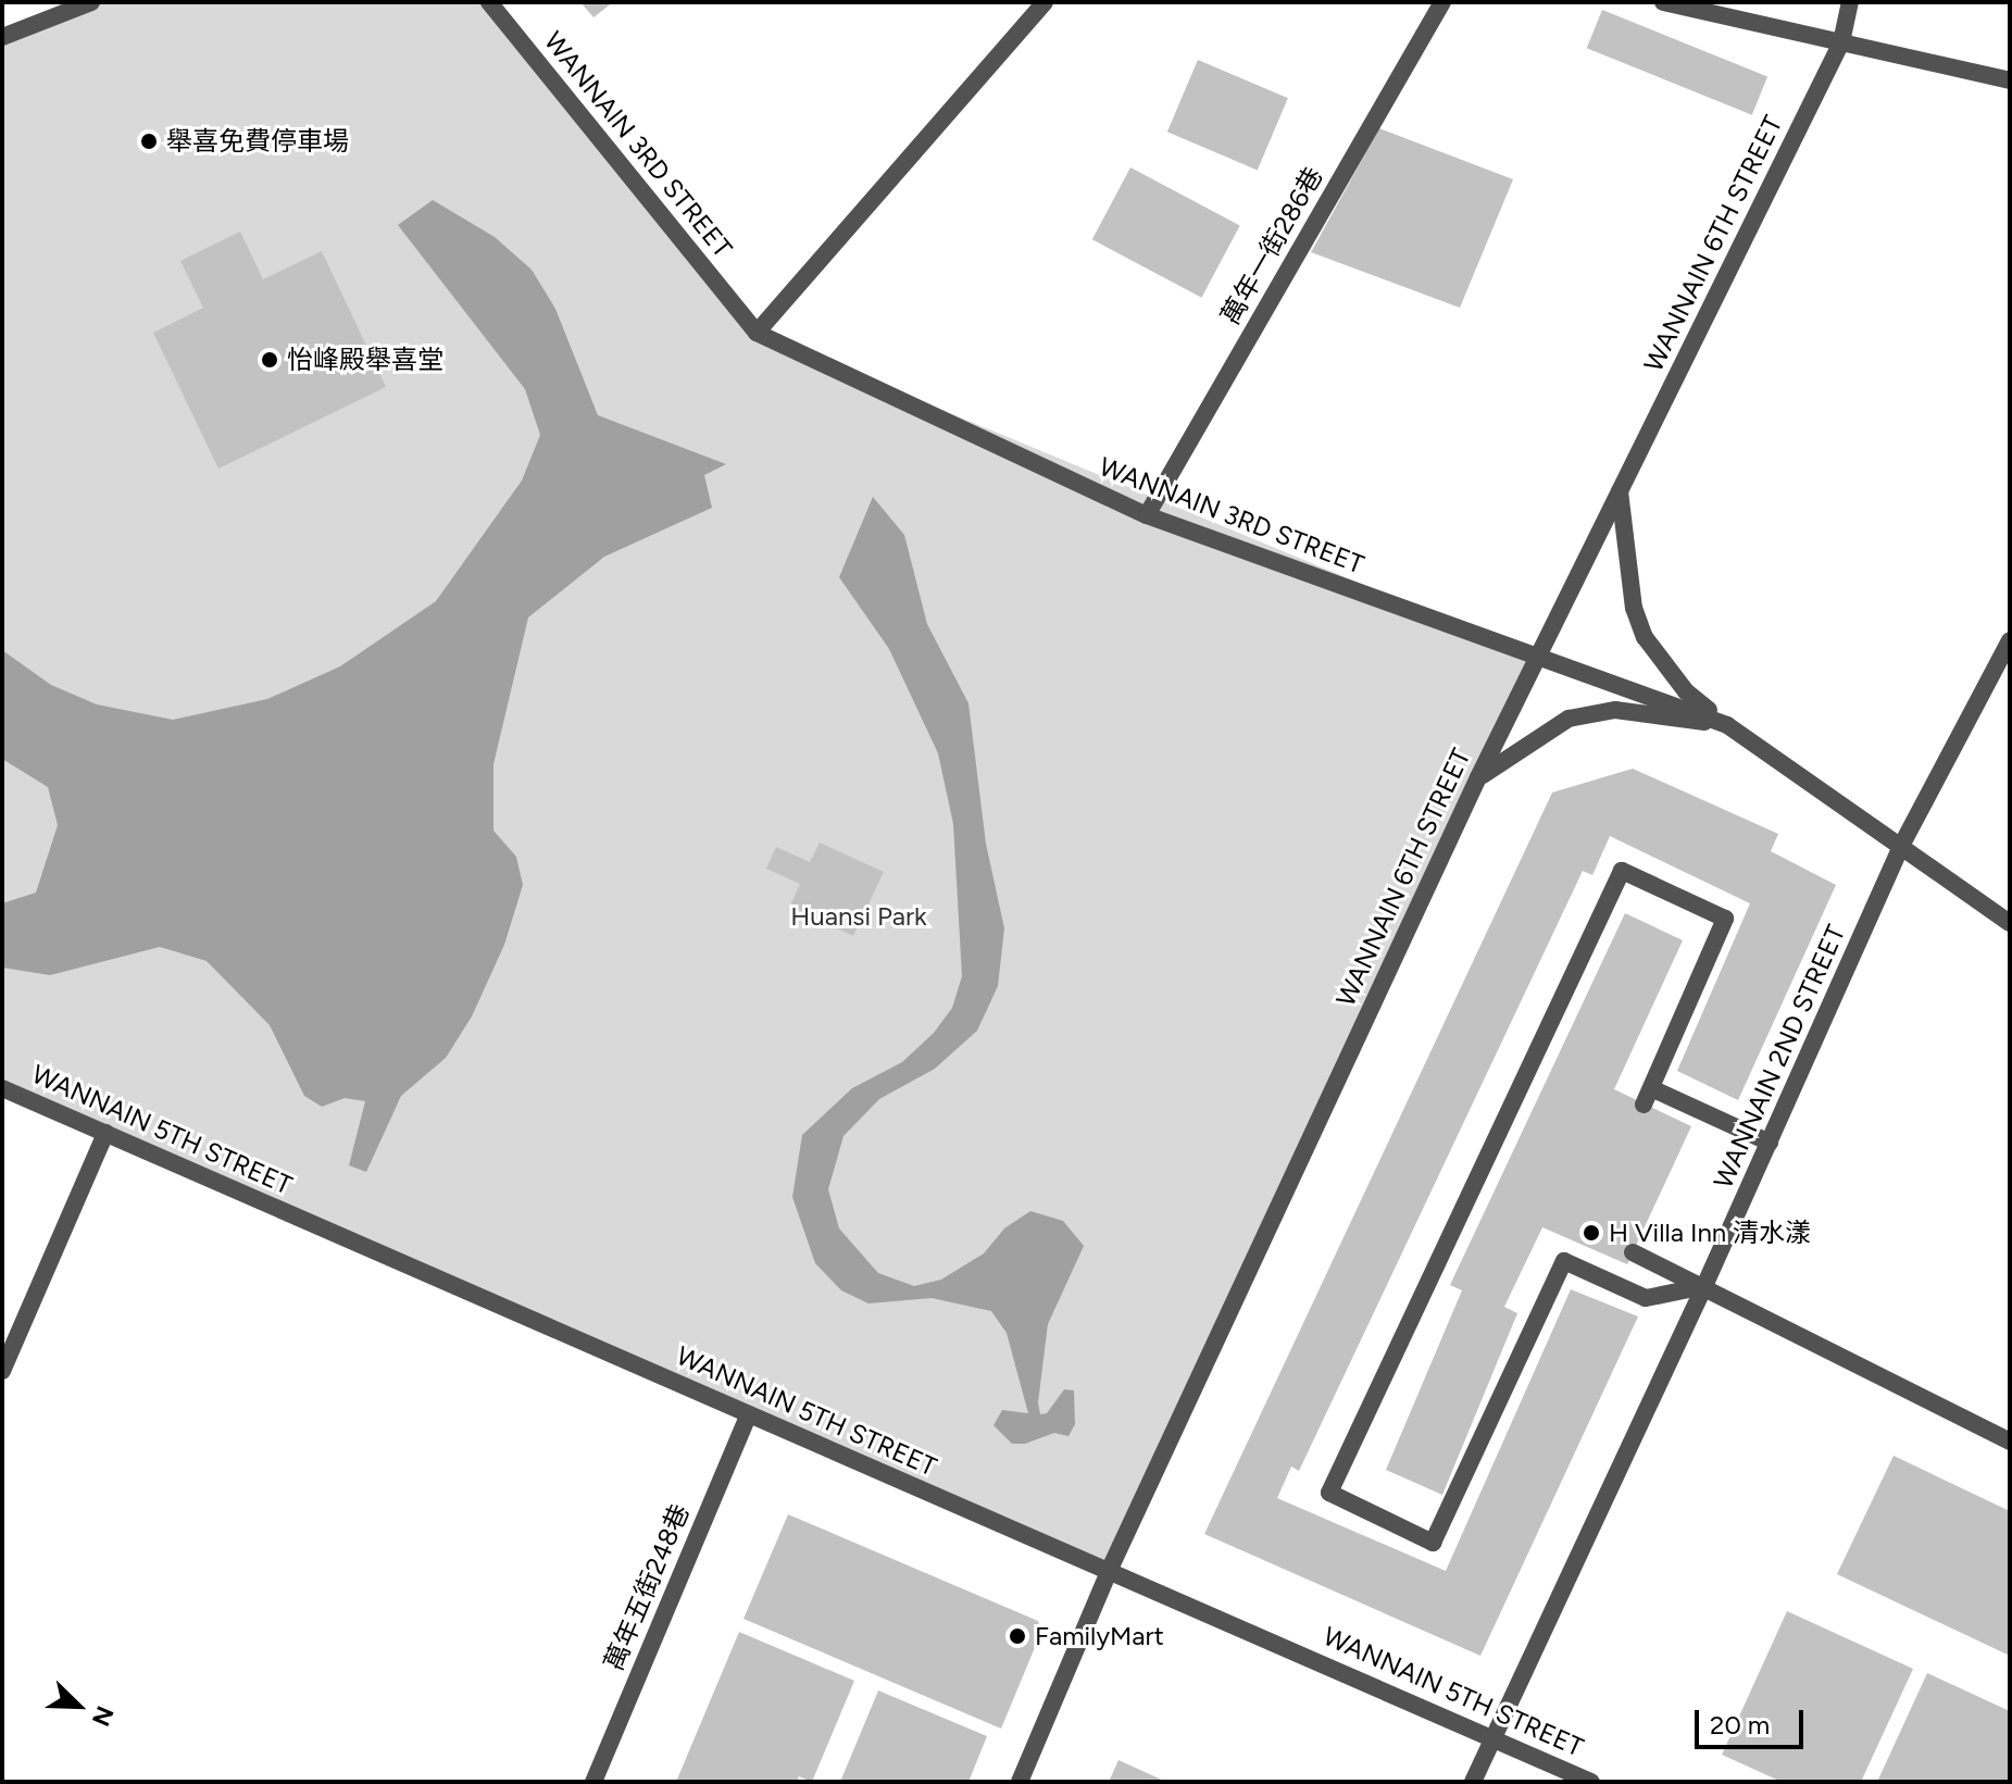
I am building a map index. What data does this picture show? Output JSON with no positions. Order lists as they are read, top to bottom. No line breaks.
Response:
{"streets":{"street":["WANNAIN 3RD STREET","WANNAIN 6TH STREET","萬年一街286巷","WANNAIN 2ND STREET","WANNAIN 5TH STREET","萬年五街248巷"]},"crossings":[["WANNAIN 3RD STREET","WANNAIN 6TH STREET"],["WANNAIN 3RD STREET","萬年一街286巷"],["WANNAIN 3RD STREET","WANNAIN 2ND STREET"],["WANNAIN 6TH STREET","WANNAIN 5TH STREET"],["WANNAIN 2ND STREET","WANNAIN 5TH STREET"],["WANNAIN 5TH STREET","萬年五街248巷"]],"parks":["Huansi Park"],"places":["舉喜免費停車場","怡峰殿舉喜堂","H Villa Inn 清水漾","FamilyMart"],"scale_bar":"20 m","north":"bottom right"}
